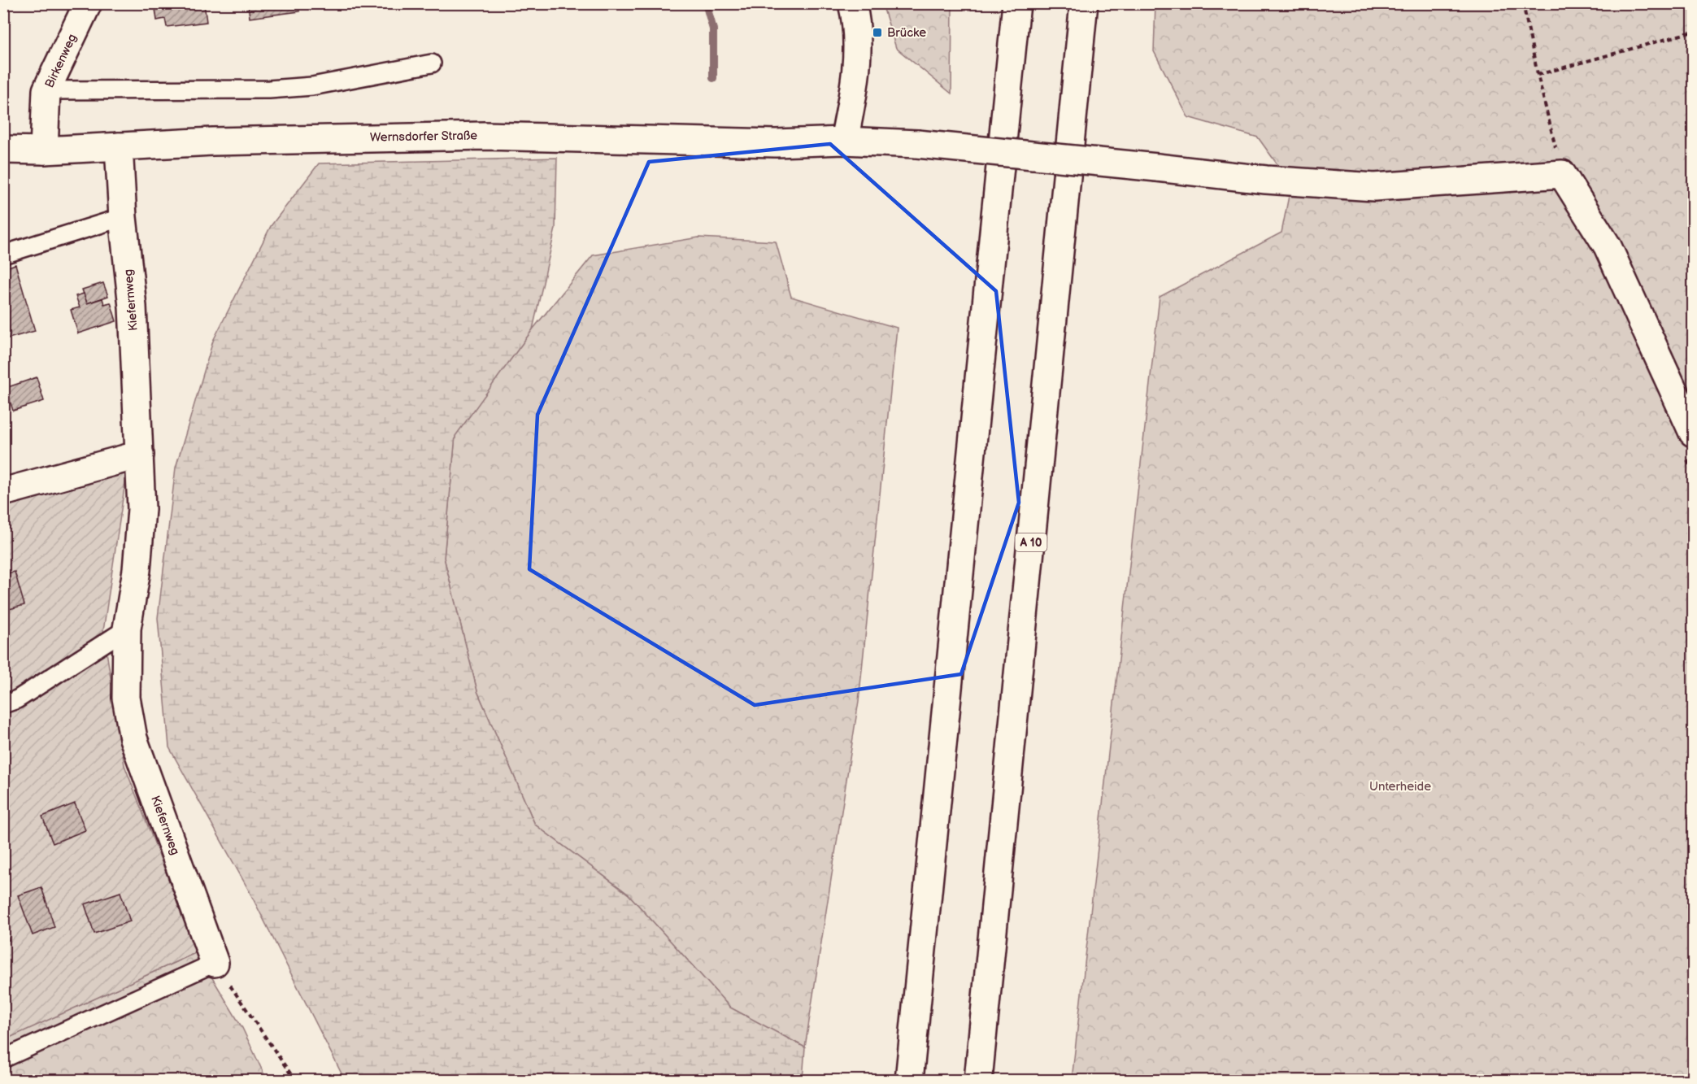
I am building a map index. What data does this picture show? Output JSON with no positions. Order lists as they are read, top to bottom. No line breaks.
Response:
{"streets":{"main road":["Birkenweg","Wernsdorfer Straße","Kiefernweg","A 10"]},"crossings":[["Birkenweg","Wernsdorfer Straße"],["Wernsdorfer Straße","Kiefernweg"]],"parks":["Unterheide"],"places":{"transit":["Brücke"]}}
